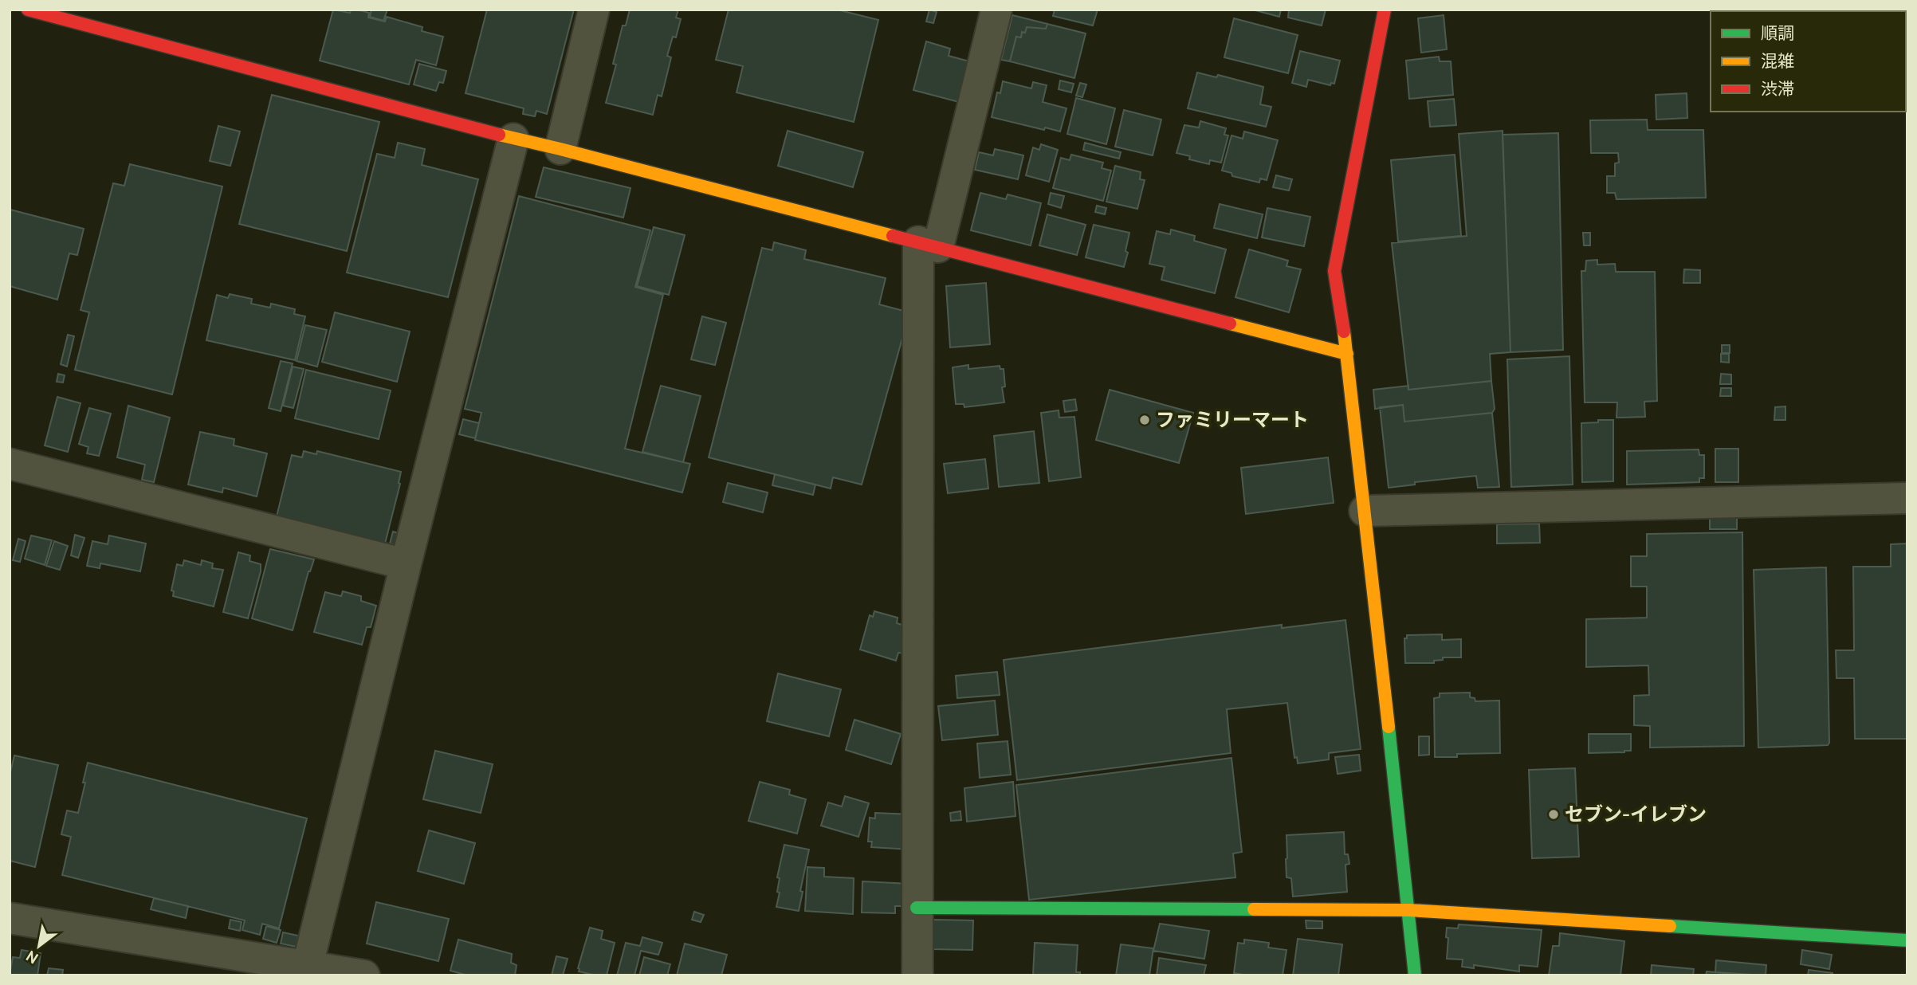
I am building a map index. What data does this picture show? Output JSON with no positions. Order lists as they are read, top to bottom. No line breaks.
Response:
{"places":["ファミリーマート","セブン-イレブン"],"legend":["順調","混雑","渋滞"],"north":"bottom left"}
